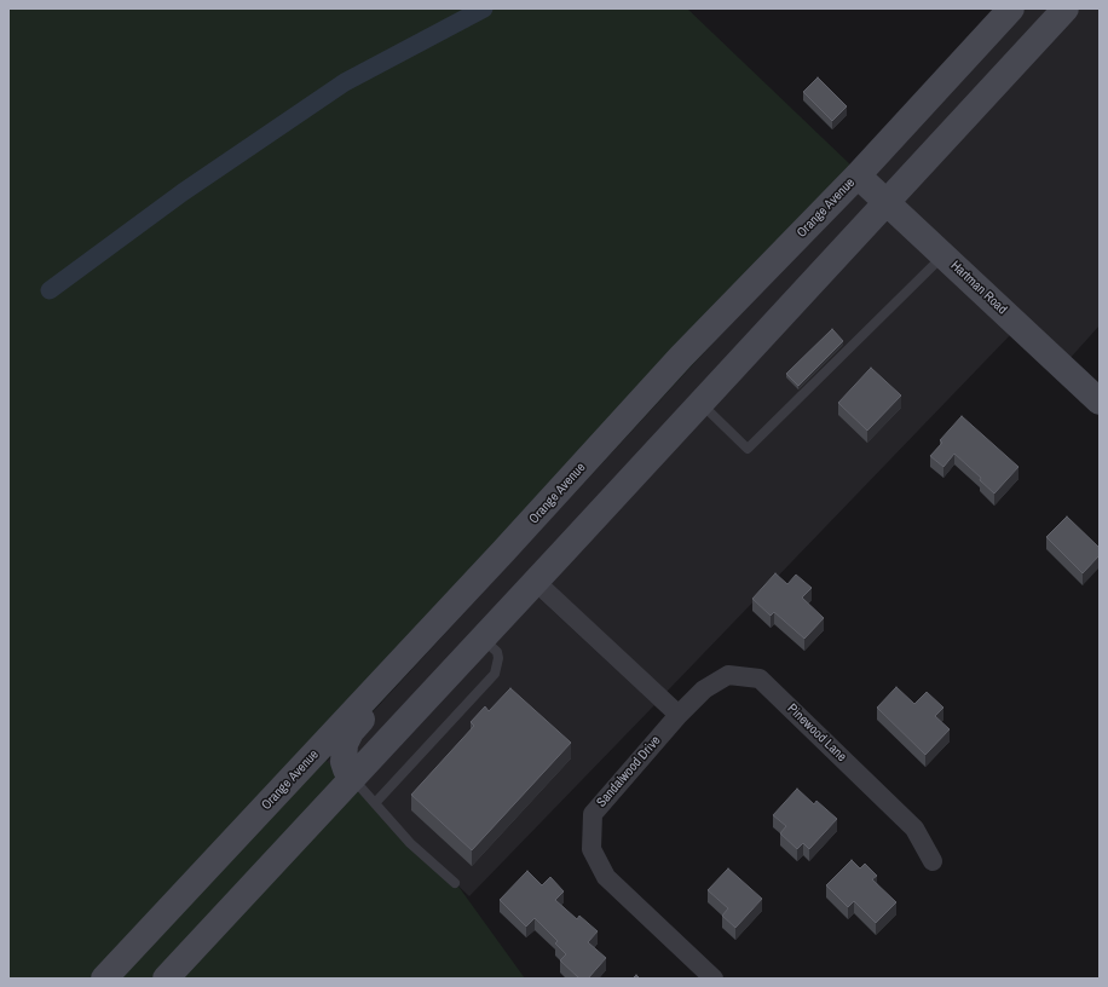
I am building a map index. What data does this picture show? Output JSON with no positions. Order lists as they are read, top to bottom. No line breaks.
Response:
{"streets":{"main road":["Orange Avenue","Hartman Road"],"street":["Pinewood Lane","Sandalwood Drive"]},"crossings":[["Orange Avenue","Hartman Road"],["Pinewood Lane","Sandalwood Drive"]]}
